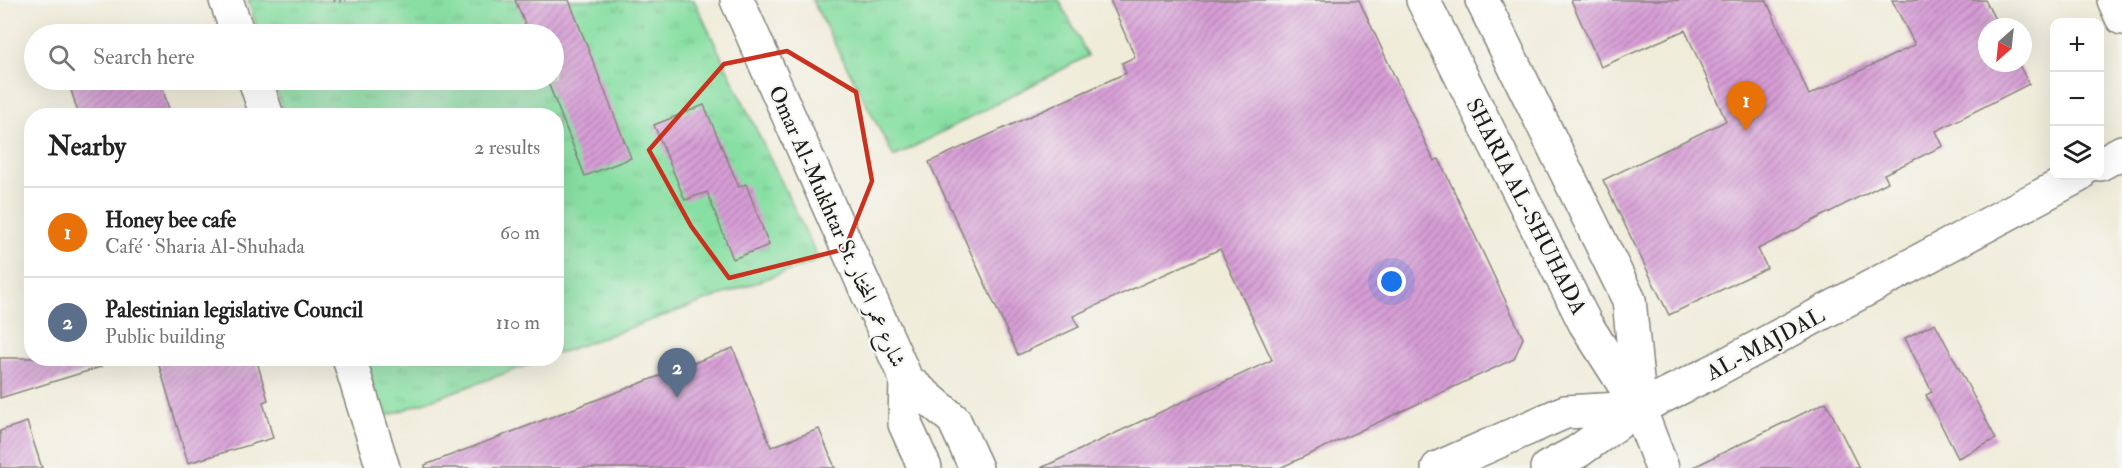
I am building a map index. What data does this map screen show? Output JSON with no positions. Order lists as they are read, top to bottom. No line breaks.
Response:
{"streets":{"main road":["SHARIA AL-SHUHADA","Omar Al-Mukhtar St. شارع عمر المختار","AL-MAJDAL"]},"crossings":[["SHARIA AL-SHUHADA","AL-MAJDAL"]],"north":"bottom left","page":{"map_buttons":["+","−"],"search":"Search here","pins":["1","2"],"heading":["Nearby","2 results"],"list":[{"mark":"1","name":"Honey bee cafe","note":"Café · Sharia Al-Shuhada","value":"60 m"},{"mark":"2","name":"Palestinian legislative Council","note":"Public building","value":"110 m"}]}}
